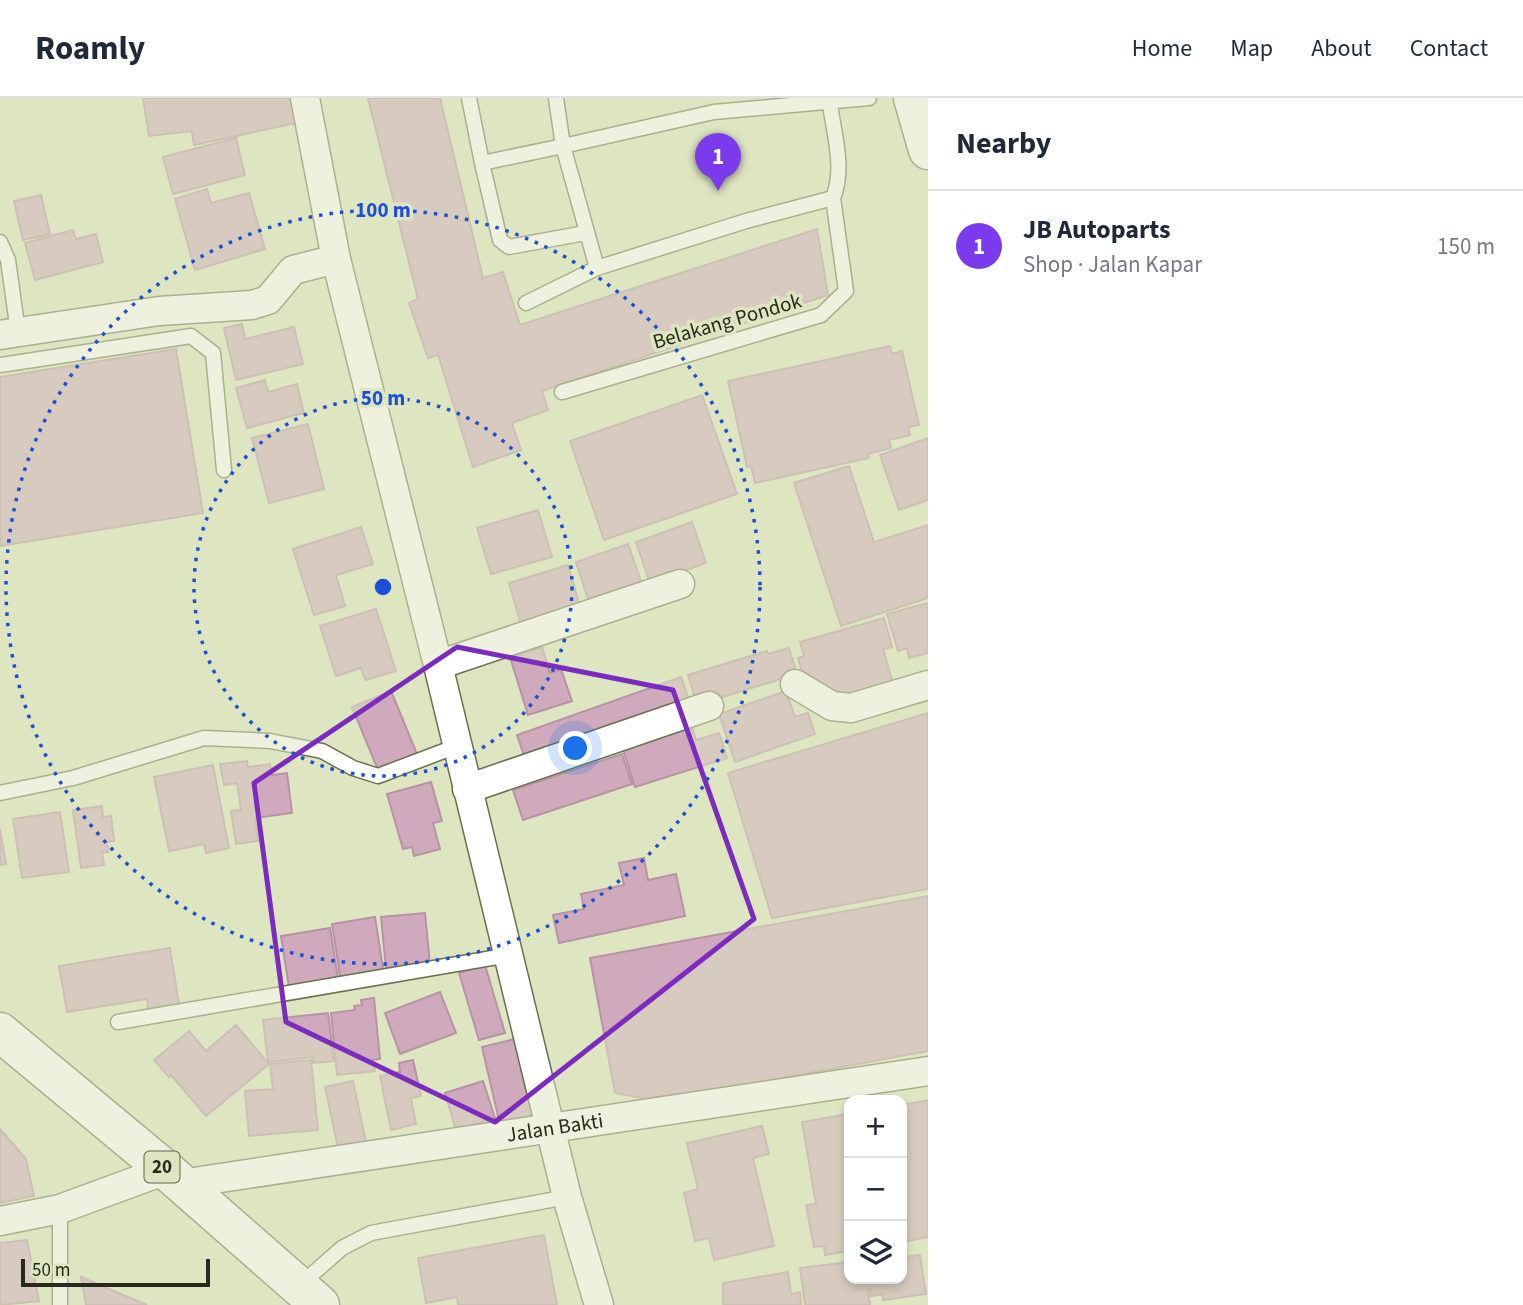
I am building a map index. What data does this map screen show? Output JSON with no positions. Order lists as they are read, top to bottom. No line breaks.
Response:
{"streets":{"highway":["20"],"street":["Jalan Bakti"],"lane":["Belakang Pondok"]},"crossings":[["Jalan Bakti","20"]],"scale_bar":"50 m","page":{"header":"Roamly","nav":["Home","Map","About","Contact"],"heading":"Nearby","pins":"1","list":[{"mark":"1","name":"JB Autoparts","note":"Shop · Jalan Kapar","value":"150 m"}],"map_buttons":["+","−"],"scale":"50 m"},"rings":["100 m","50 m"]}
